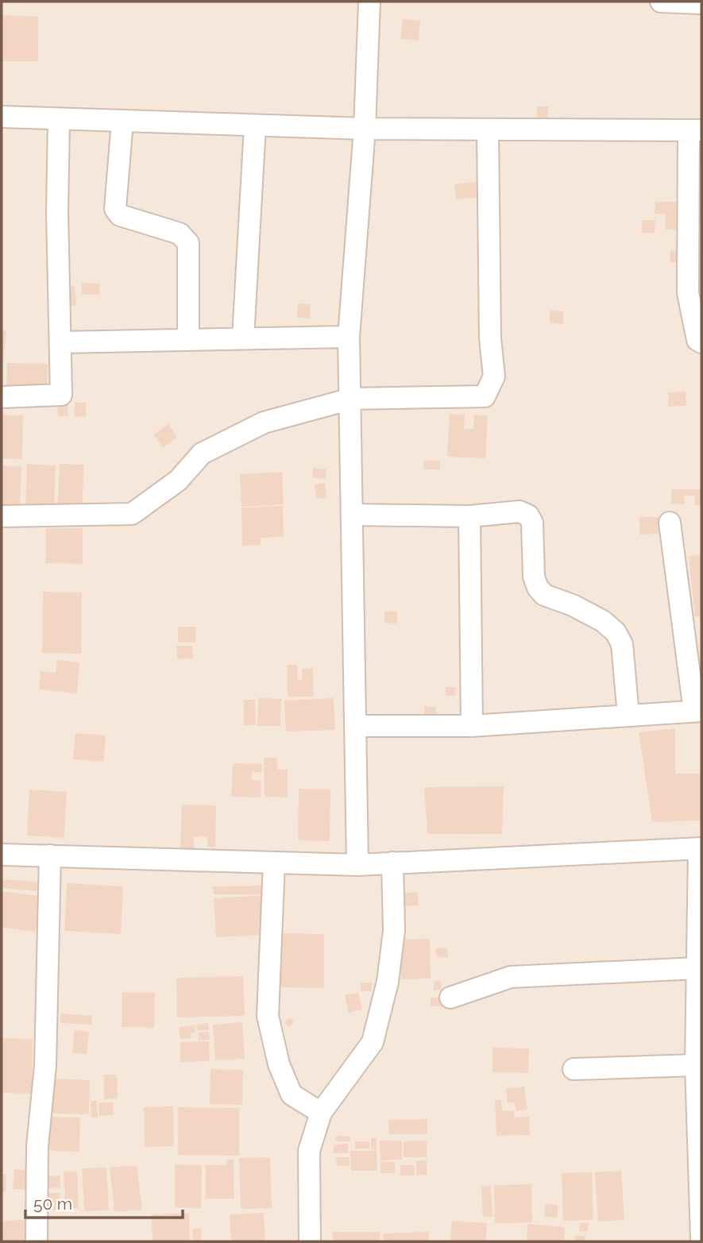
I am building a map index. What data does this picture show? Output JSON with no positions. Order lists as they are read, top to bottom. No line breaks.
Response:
{"scale_bar":"50 m"}
